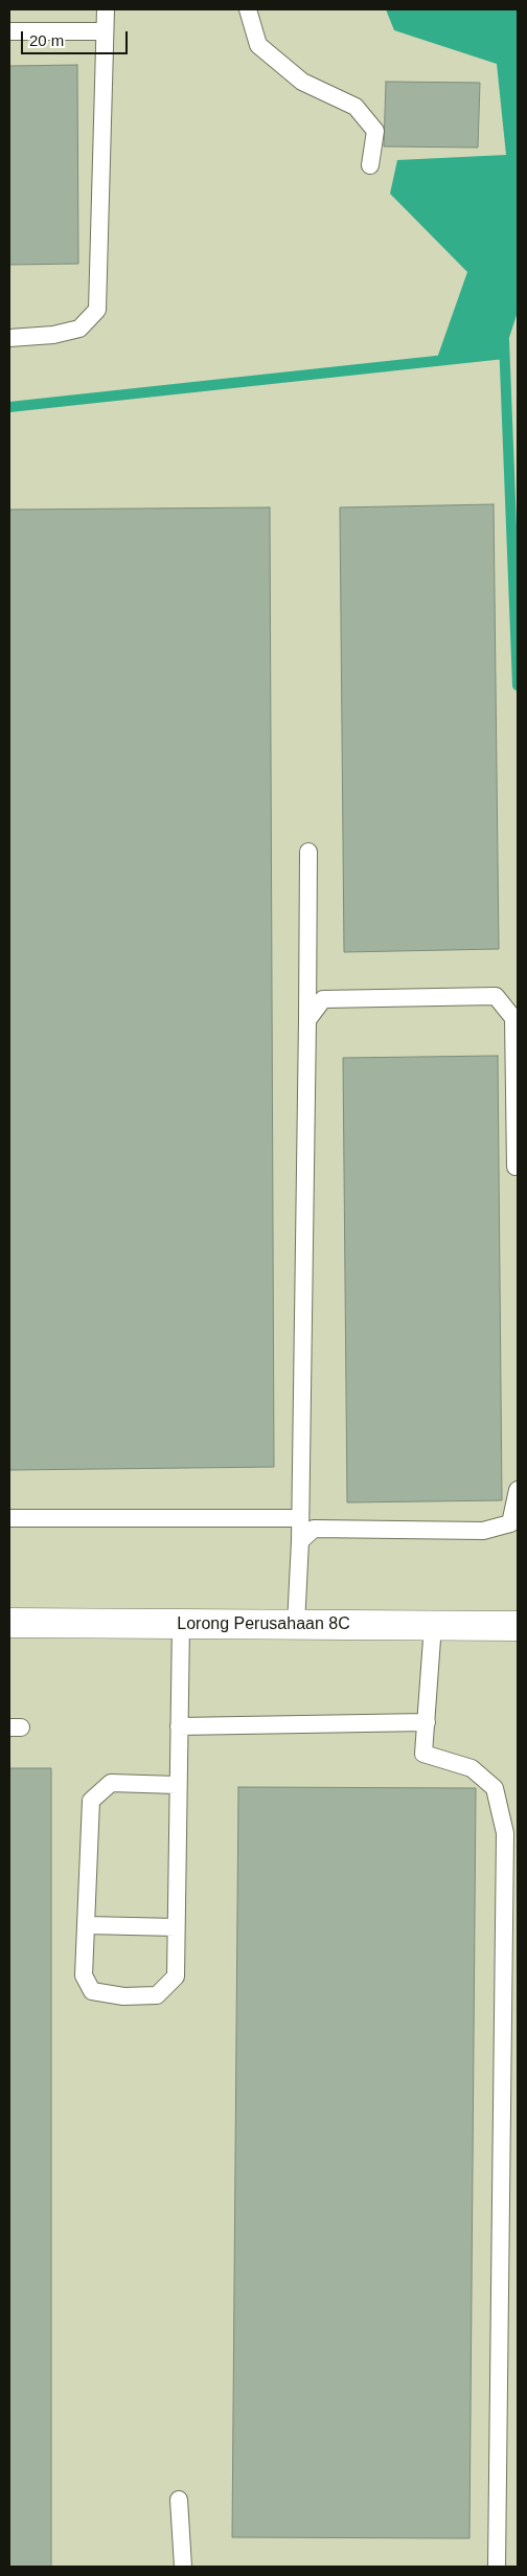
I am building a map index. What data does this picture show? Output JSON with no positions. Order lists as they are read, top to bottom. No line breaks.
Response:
{"streets":{"street":["Lorong Perusahaan 8C"]},"scale_bar":"20 m"}
